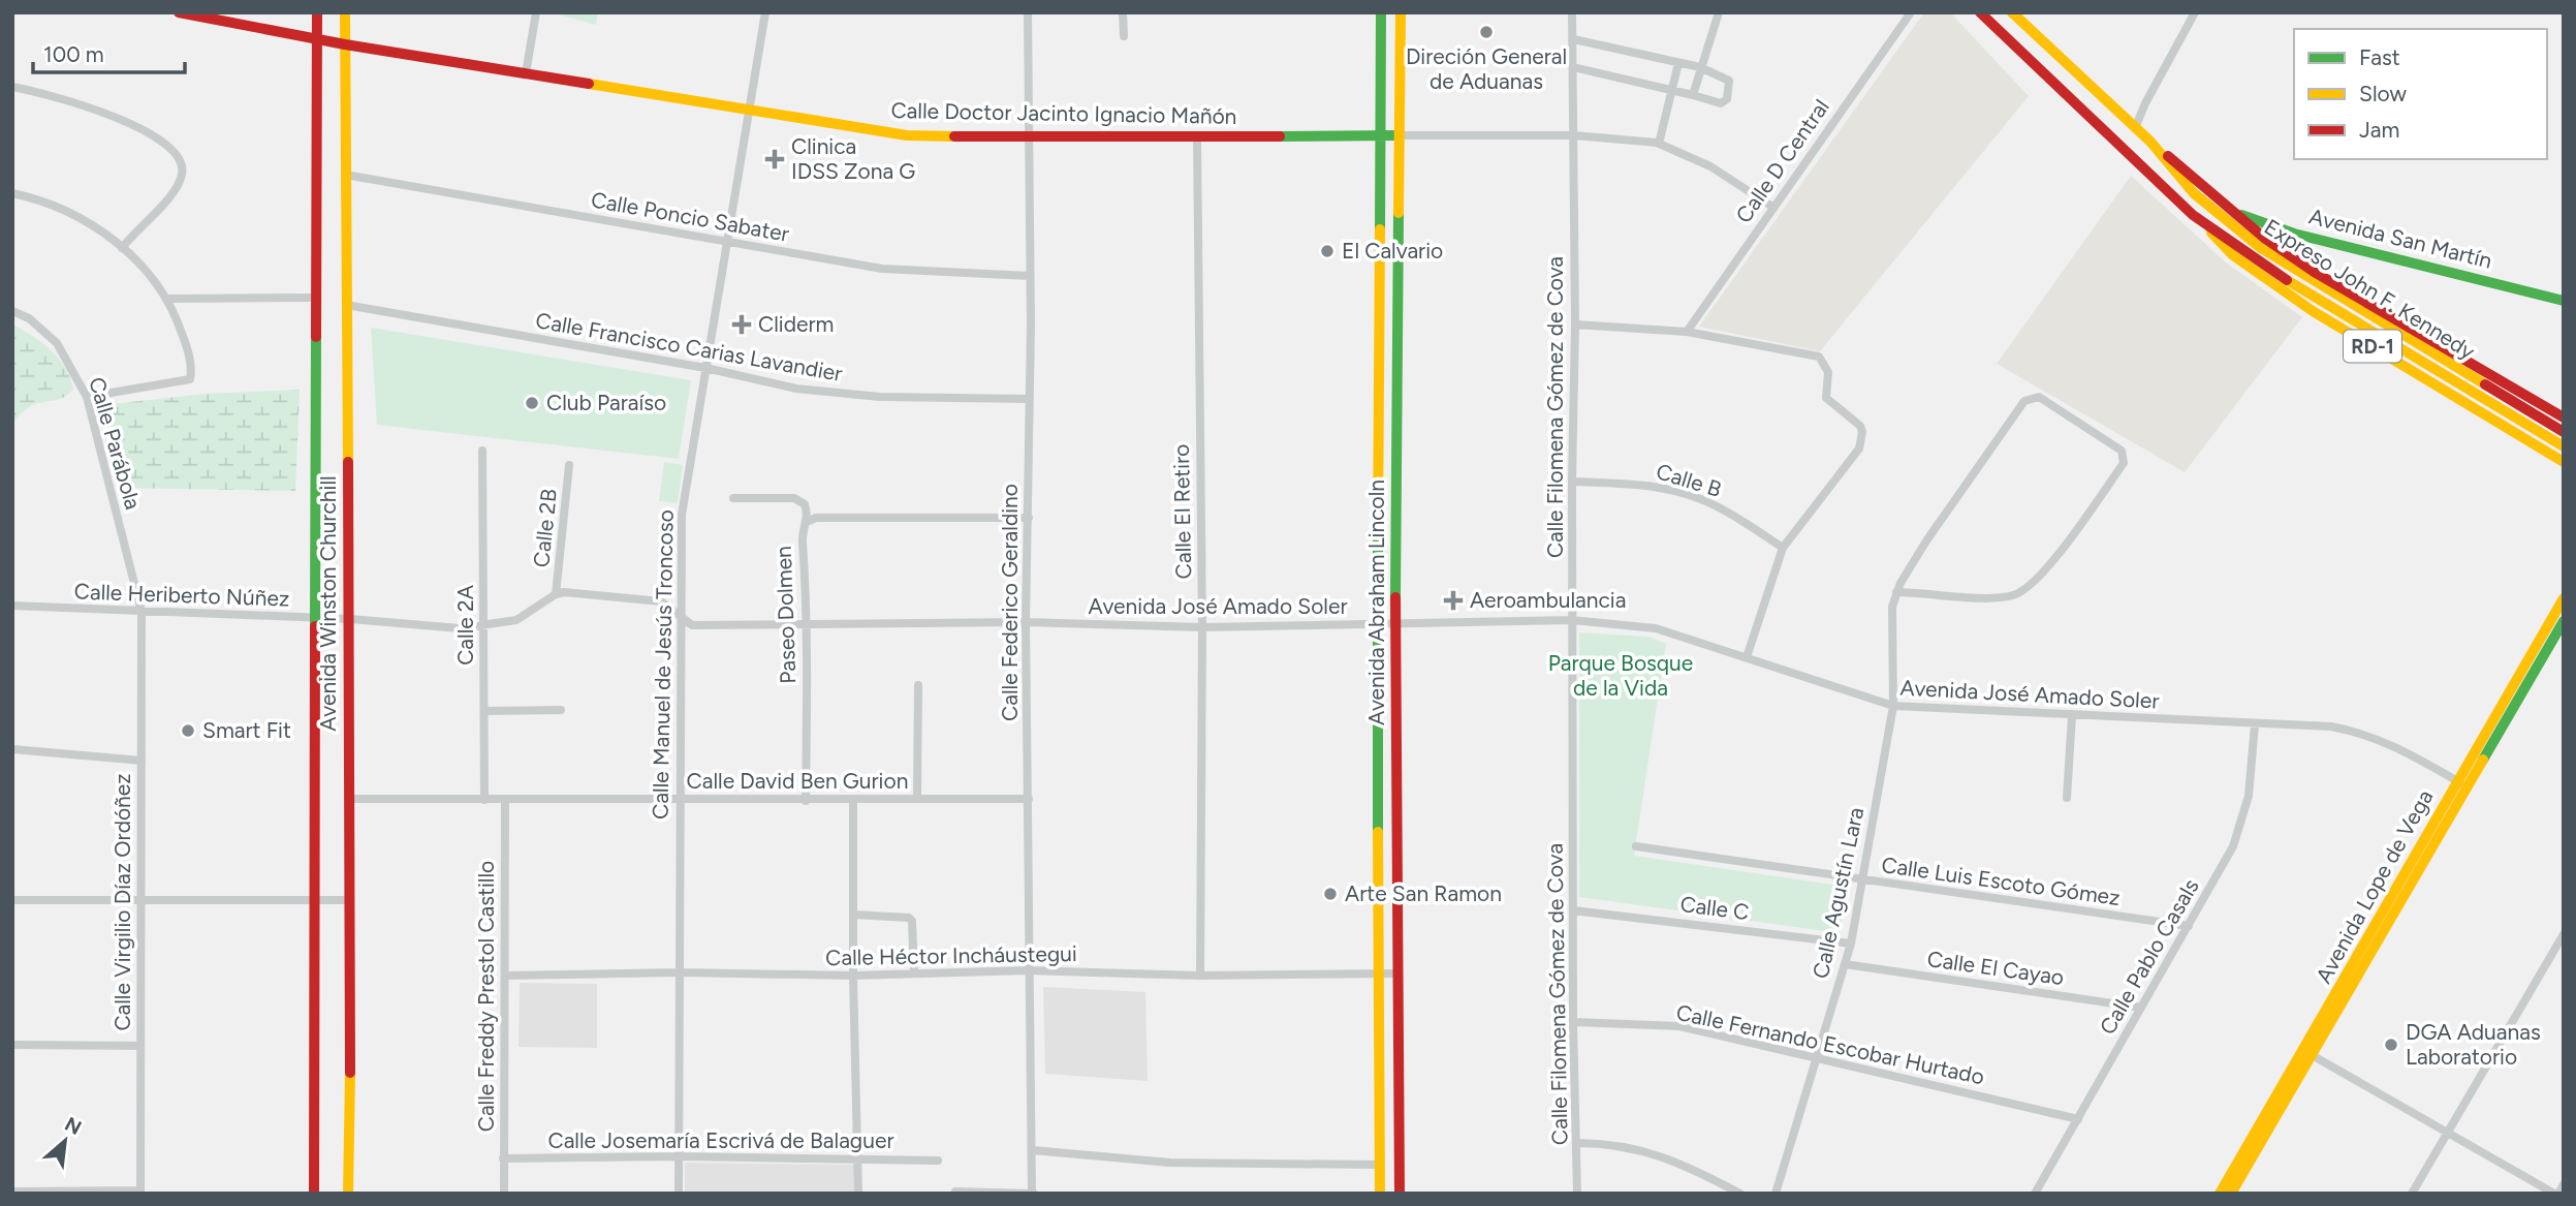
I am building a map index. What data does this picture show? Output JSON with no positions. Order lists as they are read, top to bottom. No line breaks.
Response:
{"streets":{"main road":["Calle Doctor Jacinto Ignacio Mañón","Avenida San Martín","Expreso John F. Kennedy","RD-1","Avenida Abraham Lincoln","Avenida Winston Churchill","Avenida Lope de Vega"],"street":["Calle D Central","Calle Poncio Sabater","Calle Francisco Carias Lavandier","Calle Filomena Gómez de Cova","Calle Parábola","Calle B","Calle El Retiro","Calle 2B","Calle Heriberto Núñez","Calle Federico Geraldino","Avenida José Amado Soler","Paseo Dolmen","Calle 2A","Calle Manuel de Jesús Troncoso","Calle David Ben Gurion","Calle Luis Escoto Gómez","Calle Agustín Lara","Calle Virgilio Díaz Ordóñez","Calle C","Calle Héctor Incháustegui","Calle Pablo Casals","Calle El Cayao","Calle Freddy Prestol Castillo","Calle Fernando Escobar Hurtado","Calle Josemaría Escrivá de Balaguer"]},"crossings":[["Calle Doctor Jacinto Ignacio Mañón","Calle D Central"],["Calle Doctor Jacinto Ignacio Mañón","Calle Filomena Gómez de Cova"],["Calle Doctor Jacinto Ignacio Mañón","Calle El Retiro"],["Calle Doctor Jacinto Ignacio Mañón","Calle Federico Geraldino"],["Calle Doctor Jacinto Ignacio Mañón","Avenida Abraham Lincoln"],["Calle Doctor Jacinto Ignacio Mañón","Avenida Winston Churchill"],["Calle Doctor Jacinto Ignacio Mañón","Calle Manuel de Jesús Troncoso"],["Calle Poncio Sabater","Calle Federico Geraldino"],["Calle Poncio Sabater","Avenida Winston Churchill"],["Calle Poncio Sabater","Calle Manuel de Jesús Troncoso"],["Avenida San Martín","RD-1"],["Expreso John F. Kennedy","RD-1"],["Calle Francisco Carias Lavandier","Calle Federico Geraldino"],["Calle Francisco Carias Lavandier","Avenida Winston Churchill"],["Calle Francisco Carias Lavandier","Calle Manuel de Jesús Troncoso"],["Calle Filomena Gómez de Cova","Calle B"],["Calle Filomena Gómez de Cova","Avenida José Amado Soler"],["Calle Filomena Gómez de Cova","Calle C"],["Calle Filomena Gómez de Cova","Calle Fernando Escobar Hurtado"],["Calle Parábola","Calle Heriberto Núñez"],["Calle Parábola","Calle Virgilio Díaz Ordóñez"],["Calle El Retiro","Avenida José Amado Soler"],["Calle El Retiro","Calle Héctor Incháustegui"],["Calle 2B","Avenida José Amado Soler"],["Calle Heriberto Núñez","Avenida Winston Churchill"],["Calle Heriberto Núñez","Calle Virgilio Díaz Ordóñez"],["Calle Federico Geraldino","Avenida José Amado Soler"],["Calle Federico Geraldino","Paseo Dolmen"],["Calle Federico Geraldino","Calle David Ben Gurion"],["Calle Federico Geraldino","Calle Héctor Incháustegui"],["Avenida Abraham Lincoln","Avenida José Amado Soler"],["Avenida Abraham Lincoln","Calle Héctor Incháustegui"],["Avenida Winston Churchill","Calle David Ben Gurion"],["Avenida José Amado Soler","Paseo Dolmen"],["Avenida José Amado Soler","Calle Manuel de Jesús Troncoso"],["Avenida José Amado Soler","Avenida Lope de Vega"],["Avenida José Amado Soler","Calle Agustín Lara"],["Avenida José Amado Soler","Calle Pablo Casals"],["Paseo Dolmen","Calle David Ben Gurion"],["Calle 2A","Calle David Ben Gurion"],["Calle Manuel de Jesús Troncoso","Calle David Ben Gurion"],["Calle Manuel de Jesús Troncoso","Calle Héctor Incháustegui"],["Calle Manuel de Jesús Troncoso","Calle Josemaría Escrivá de Balaguer"],["Calle David Ben Gurion","Calle Freddy Prestol Castillo"],["Calle Luis Escoto Gómez","Calle Agustín Lara"],["Calle Luis Escoto Gómez","Calle Pablo Casals"],["Calle Agustín Lara","Calle C"],["Calle Agustín Lara","Calle El Cayao"],["Calle Agustín Lara","Calle Fernando Escobar Hurtado"],["Calle Héctor Incháustegui","Calle Freddy Prestol Castillo"],["Calle Pablo Casals","Calle El Cayao"],["Calle Pablo Casals","Calle Fernando Escobar Hurtado"],["Calle Freddy Prestol Castillo","Calle Josemaría Escrivá de Balaguer"]],"parks":["Parque Bosque de la Vida"],"places":{"other":["Direción General de Aduanas","El Calvario","Club Paraíso","Smart Fit","Arte San Ramon","DGA Aduanas Laboratorio"],"health":["Clinica IDSS Zona G","Cliderm","Aeroambulancia"]},"legend":["Fast","Slow","Jam"],"scale_bar":"100 m","north":"top right"}
